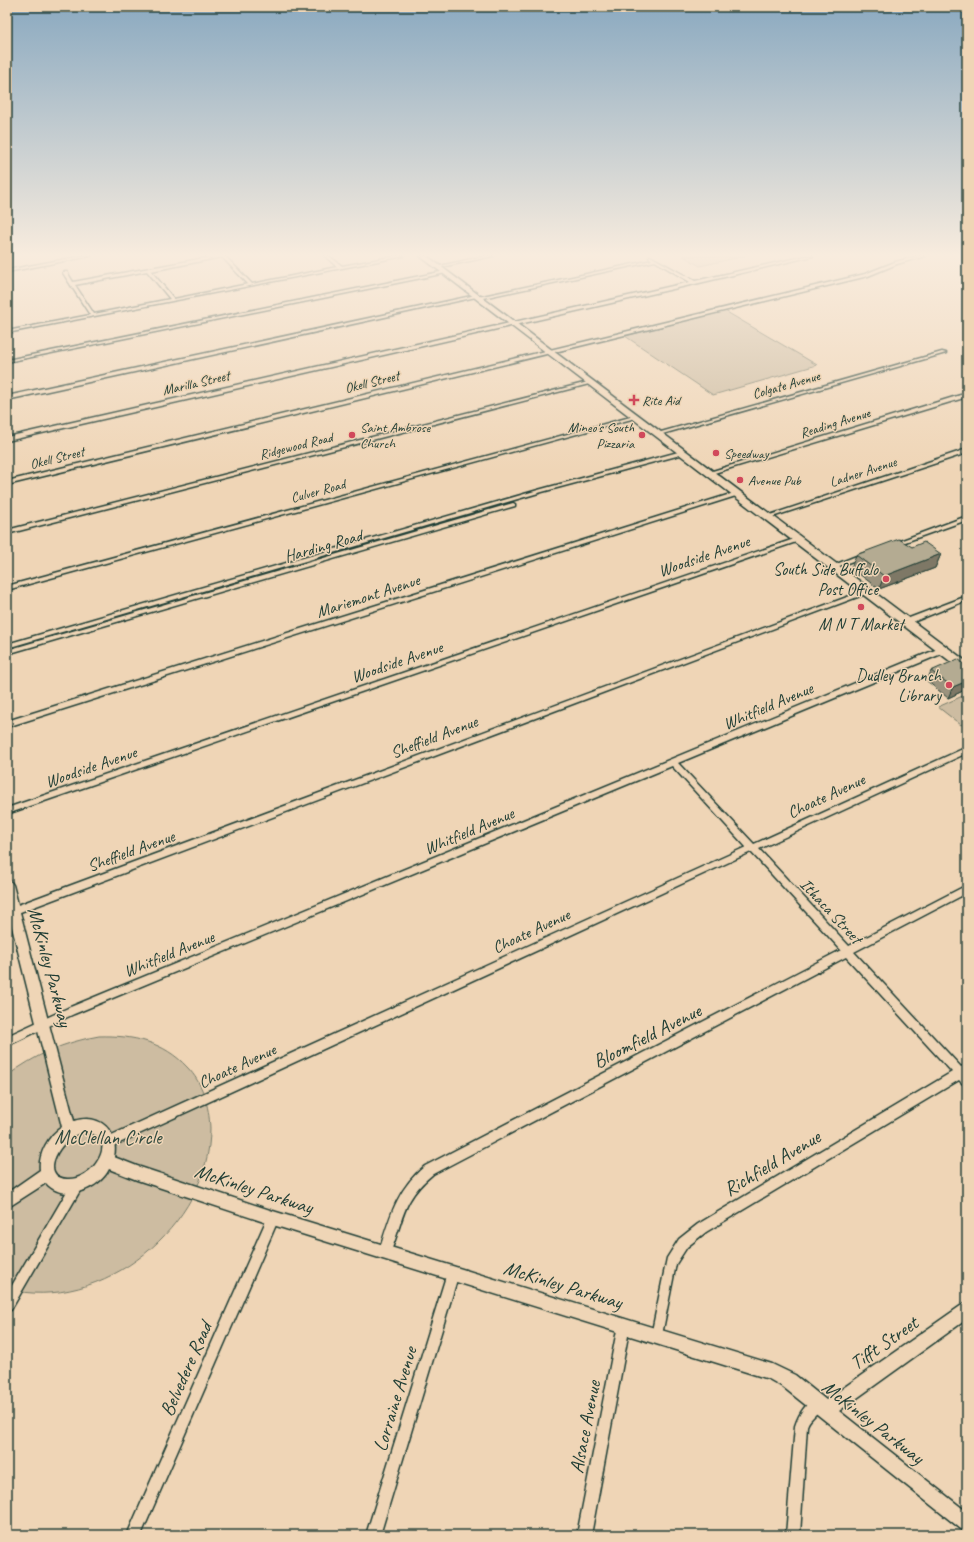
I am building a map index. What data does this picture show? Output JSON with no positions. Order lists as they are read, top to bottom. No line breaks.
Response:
{"streets":{"street":["Okell Street","Marilla Street","Colgate Avenue","Reading Avenue","Ridgewood Road","Ladner Avenue","Culver Road","Harding Road","Woodside Avenue","Mariemont Avenue","Whitfield Avenue","Sheffield Avenue","Choate Avenue","Ithaca Street","McKinley Parkway","Bloomfield Avenue","Richfield Avenue","Tifft Street","Belvedere Road","Lorraine Avenue","Alsace Avenue"]},"crossings":[["Whitfield Avenue","Ithaca Street"],["Whitfield Avenue","McKinley Parkway"],["Sheffield Avenue","McKinley Parkway"],["Choate Avenue","Ithaca Street"],["Choate Avenue","McKinley Parkway"],["Ithaca Street","Bloomfield Avenue"],["Ithaca Street","Richfield Avenue"],["McKinley Parkway","Bloomfield Avenue"],["McKinley Parkway","Richfield Avenue"],["McKinley Parkway","Tifft Street"],["McKinley Parkway","Belvedere Road"],["McKinley Parkway","Lorraine Avenue"],["McKinley Parkway","Alsace Avenue"]],"parks":["McClellan Circle"],"places":{"health":["Rite Aid"],"other":["Saint Ambrose Church","Mineo's South Pizzaria","Speedway","Avenue Pub","South Side Buffalo Post Office","M N T Market","Dudley Branch Library"]}}
